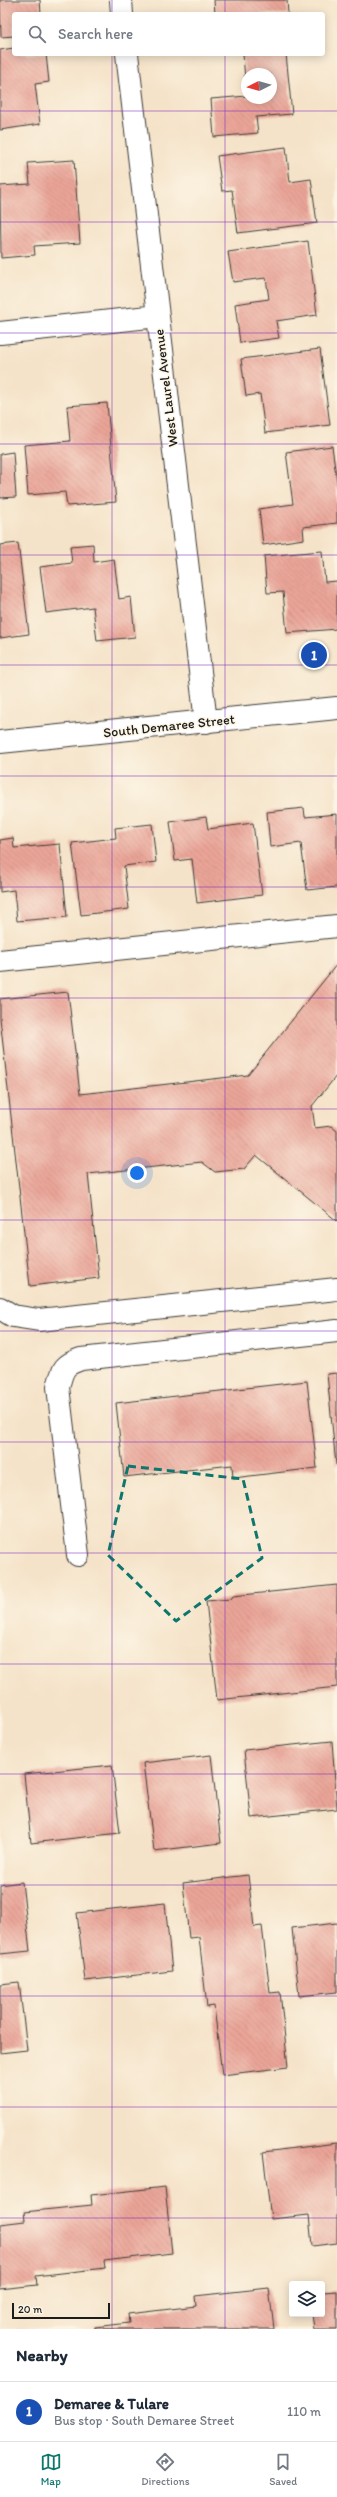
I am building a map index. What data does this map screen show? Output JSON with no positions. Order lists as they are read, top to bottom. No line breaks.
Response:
{"streets":{"street":["West Laurel Avenue","South Demaree Street"]},"crossings":[["West Laurel Avenue","South Demaree Street"]],"scale_bar":"20 m","north":"left","page":{"search":"Search here","pins":"1","scale":"20 m","heading":"Nearby","list":[{"mark":"1","name":"Demaree & Tulare","note":"Bus stop · South Demaree Street","value":"110 m"}],"nav":["Map","Directions","Saved"]}}
